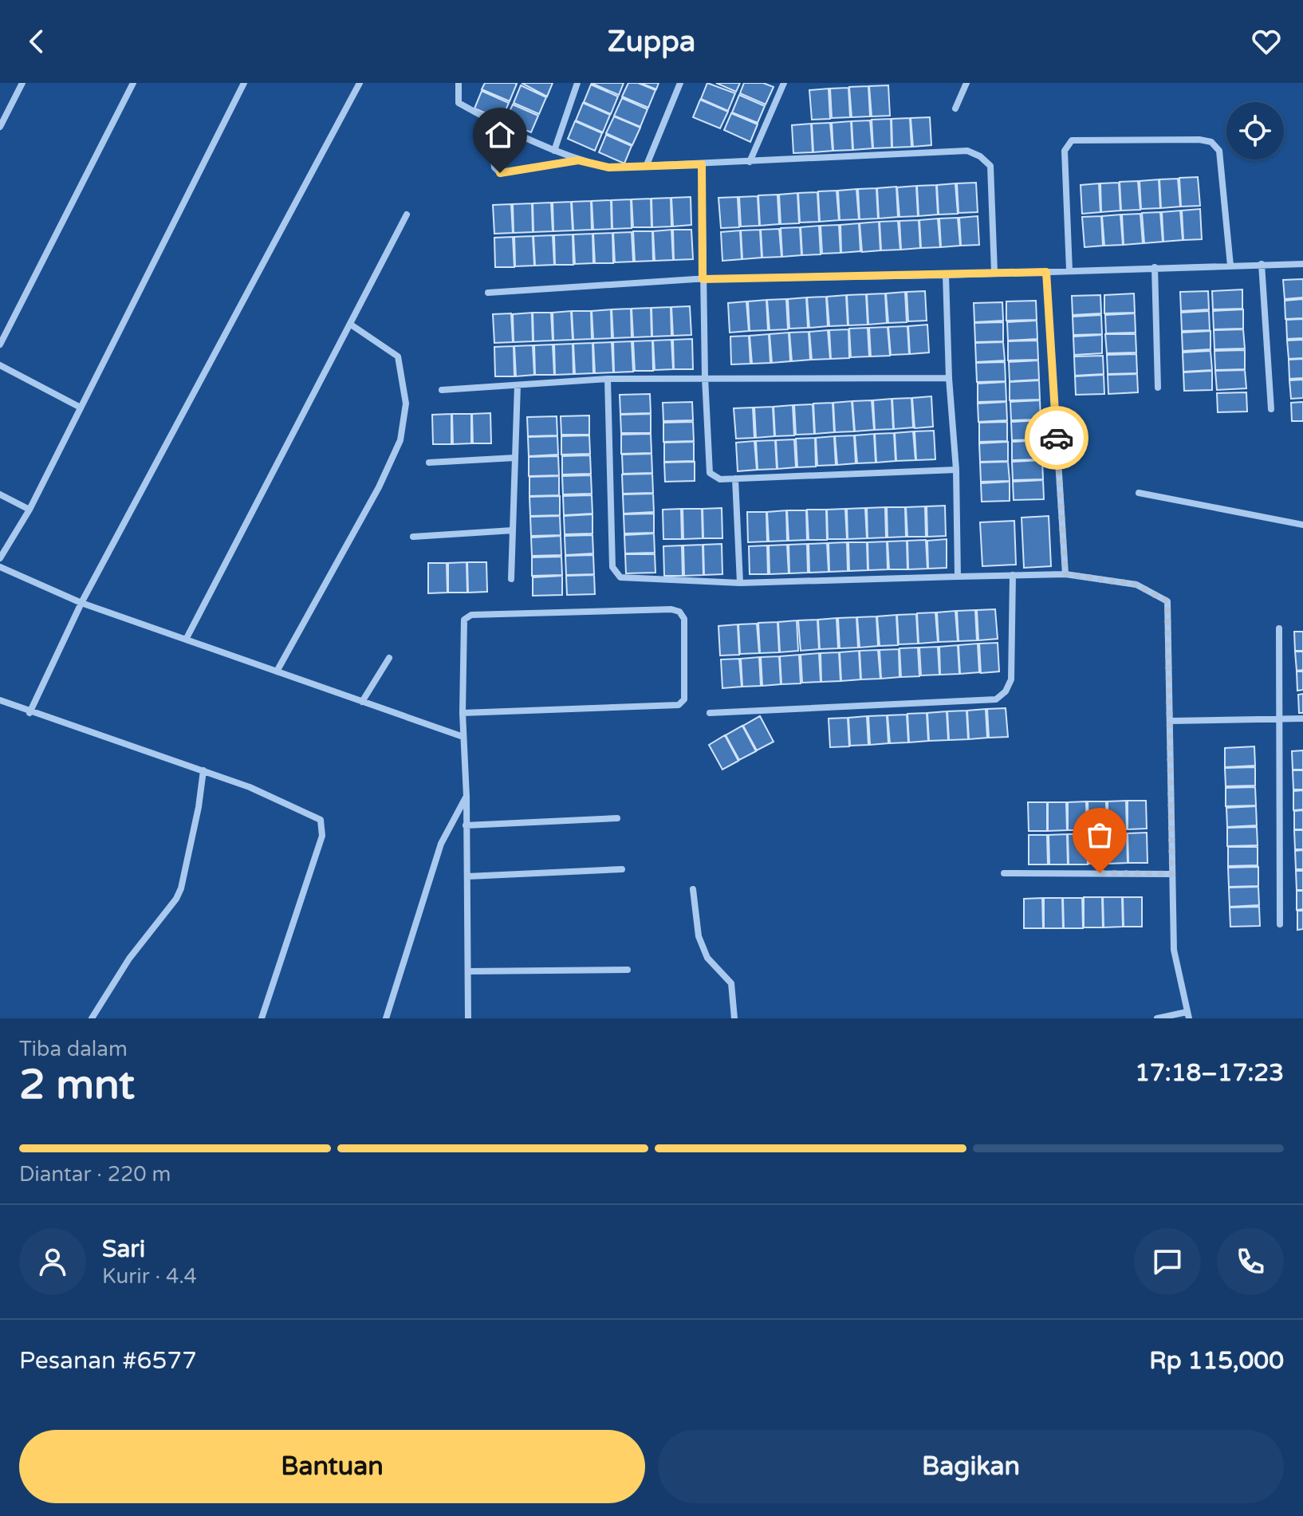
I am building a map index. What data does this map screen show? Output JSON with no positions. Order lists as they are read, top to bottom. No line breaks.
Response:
{"page":{"header":"Zuppa","heading":["2 mnt","Tiba dalam","17:18–17:23"],"panel":["Sari","Kurir · 4.4","Pesanan #6577","Rp 115,000"],"bar":"Diantar · 220 m","buttons":["Bantuan","Bagikan"]}}
